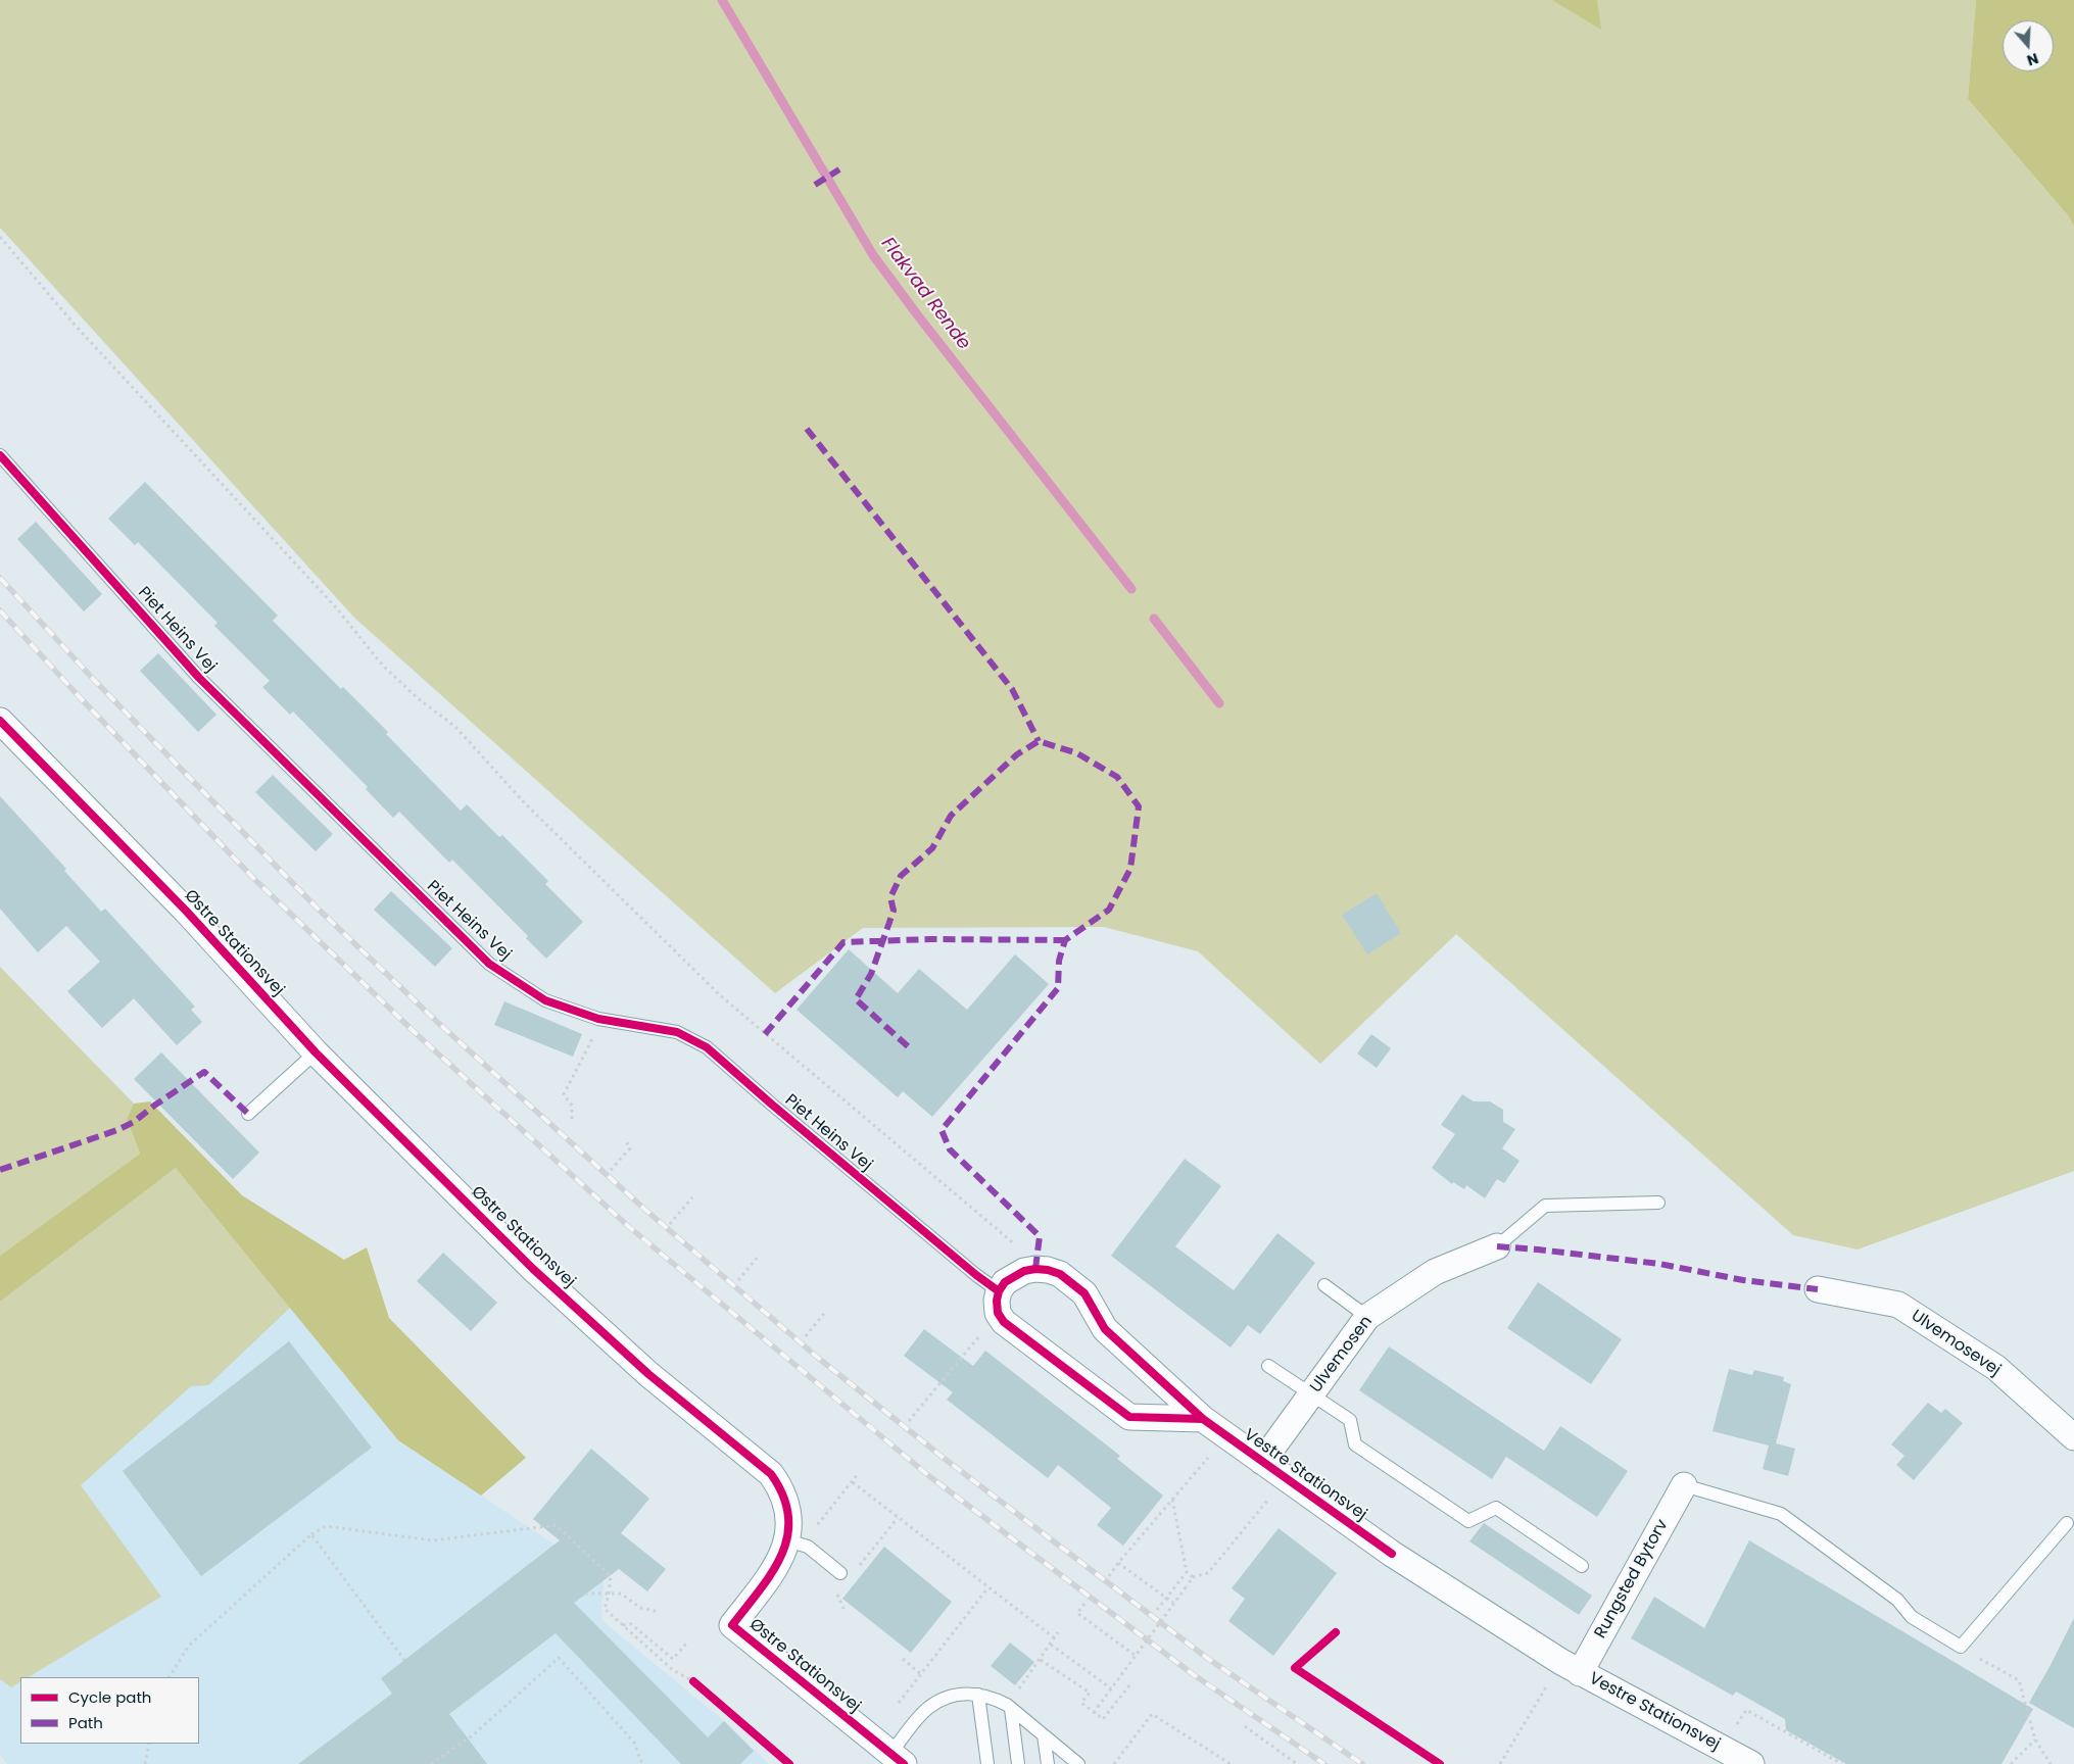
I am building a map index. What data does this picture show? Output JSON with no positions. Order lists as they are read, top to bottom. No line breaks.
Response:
{"streets":{"street":["Østre Stationsvej","Ulvemosevej","Ulvemosen","Vestre Stationsvej","Rungsted Bytorv"],"lane":["Piet Heins Vej"]},"crossings":[["Ulvemosen","Vestre Stationsvej"],["Vestre Stationsvej","Rungsted Bytorv"]],"water":["Flakvad Rende"],"legend":["Cycle path","Path"],"north":"bottom"}
